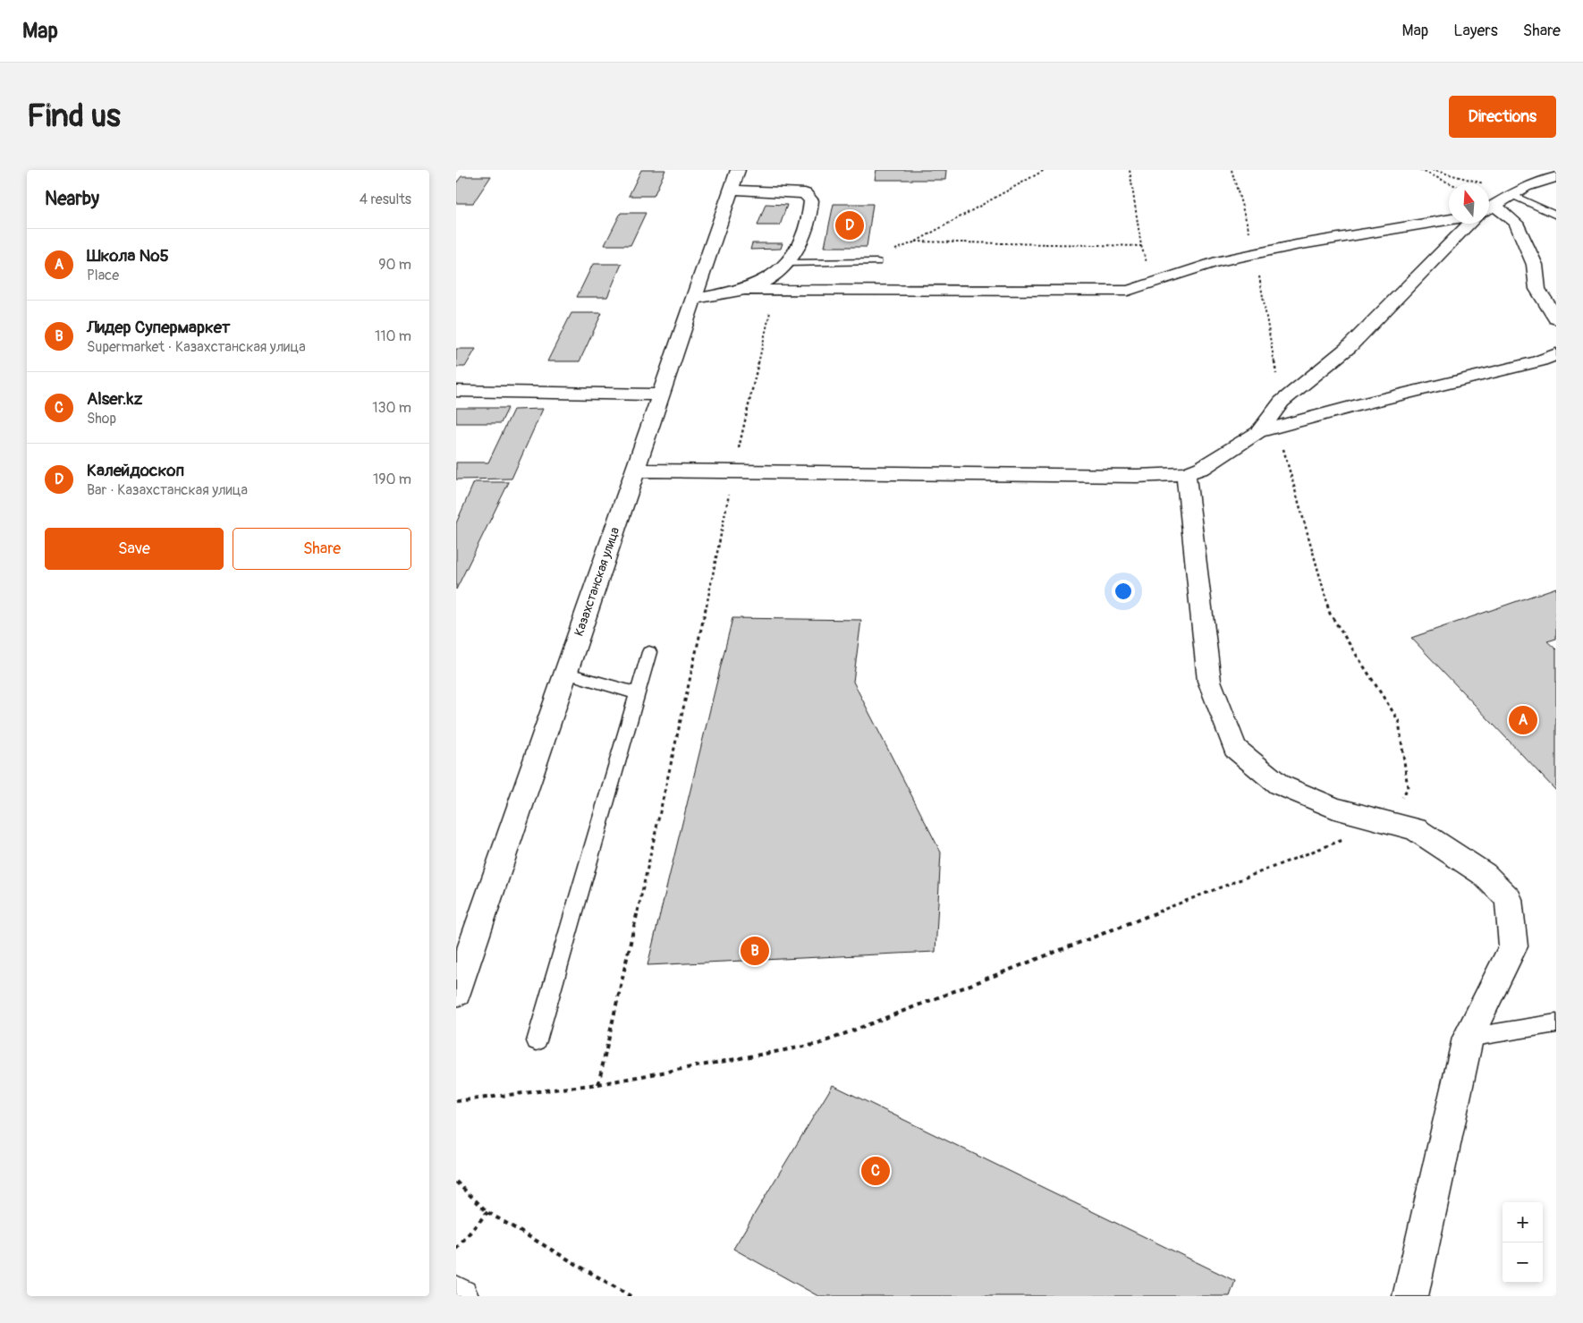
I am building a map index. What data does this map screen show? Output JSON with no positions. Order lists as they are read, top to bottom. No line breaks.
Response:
{"streets":{"street":["Казахстанская улица"]},"north":"top","page":{"header":"Map","nav":["Map","Layers","Share"],"buttons":["Directions",["Save","Share"]],"title":"Find us","heading":["Nearby","4 results"],"pins":["D","A","B","C"],"list":[{"mark":"A","name":"Школа №5","note":"Place","value":"90 m"},{"mark":"B","name":"Лидер Супермаркет","note":"Supermarket · Казахстанская улица","value":"110 m"},{"mark":"C","name":"Alser.kz","note":"Shop","value":"130 m"},{"mark":"D","name":"Калейдоскоп","note":"Bar · Казахстанская улица","value":"190 m"}],"map_buttons":["+","−"]}}
